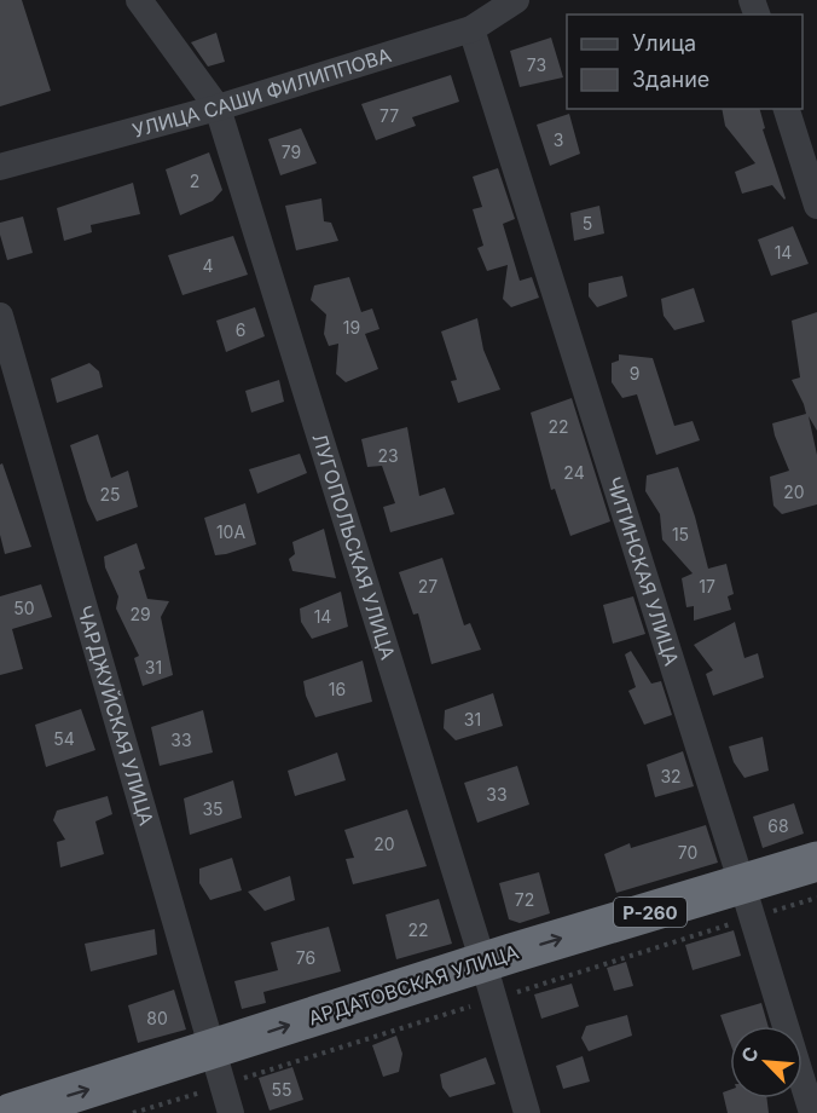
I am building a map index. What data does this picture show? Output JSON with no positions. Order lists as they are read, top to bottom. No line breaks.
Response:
{"streets":{"highway":["Р-260","АРДАТОВСКАЯ УЛИЦА"],"street":["УЛИЦА САШИ ФИЛИППОВА","ЛУГОПОЛЬСКАЯ УЛИЦА","ЧИТИНСКАЯ УЛИЦА","ЧАРДЖУЙСКАЯ УЛИЦА"]},"crossings":[["УЛИЦА САШИ ФИЛИППОВА","ЛУГОПОЛЬСКАЯ УЛИЦА"],["УЛИЦА САШИ ФИЛИППОВА","ЧИТИНСКАЯ УЛИЦА"],["ЛУГОПОЛЬСКАЯ УЛИЦА","АРДАТОВСКАЯ УЛИЦА"],["ЧИТИНСКАЯ УЛИЦА","АРДАТОВСКАЯ УЛИЦА"],["ЧАРДЖУЙСКАЯ УЛИЦА","АРДАТОВСКАЯ УЛИЦА"]],"one_way":["АРДАТОВСКАЯ УЛИЦА"],"house_numbers":["73","77","3","79","2","5","14","4","19","6","9","22","23","24","20","25","10А","15","27","17","50","29","14","31","16","31","54","33","32","33","35","68","20","70","72","22","76","80","55"],"legend":["Улица","Здание"],"north":"top left"}
